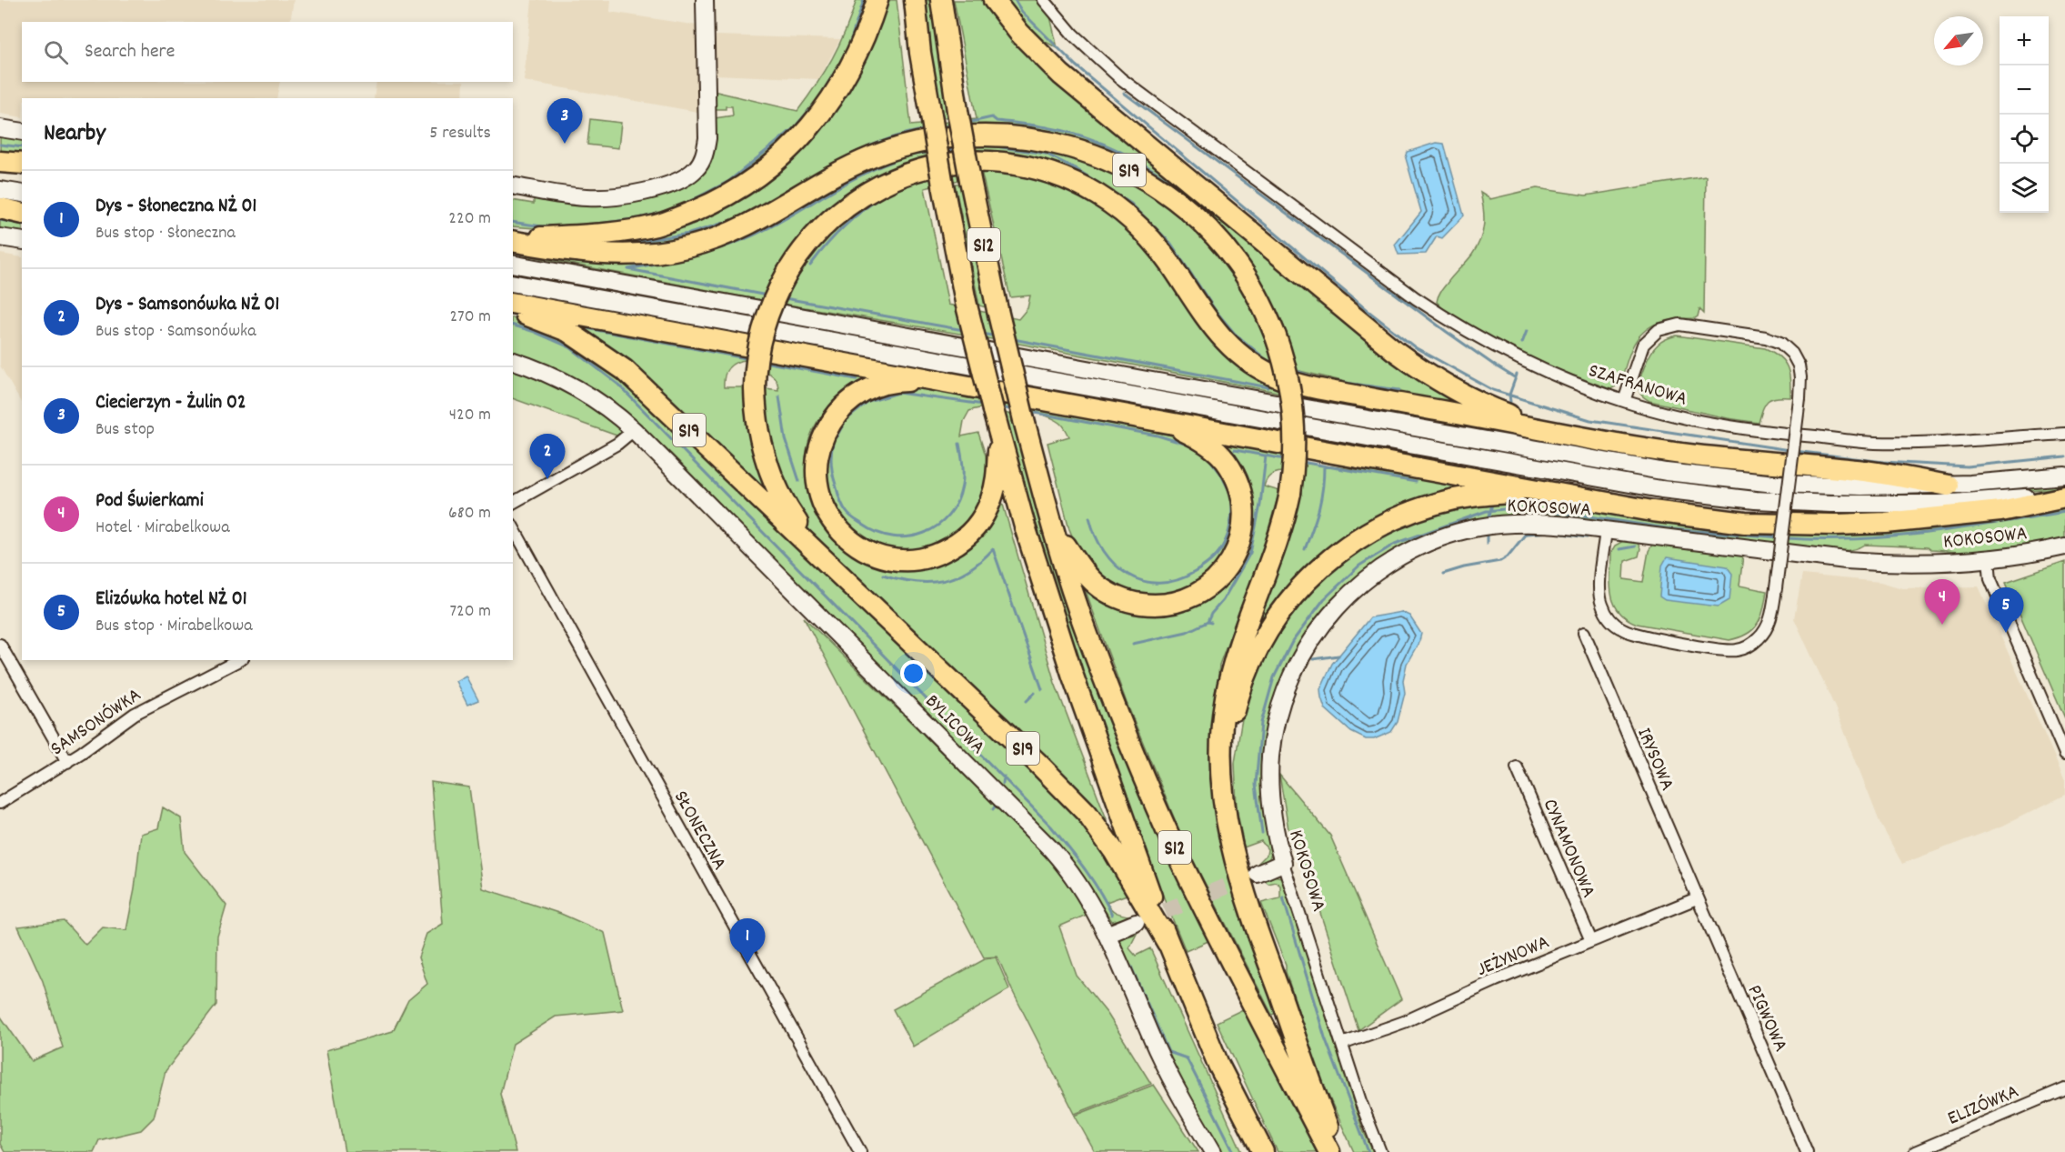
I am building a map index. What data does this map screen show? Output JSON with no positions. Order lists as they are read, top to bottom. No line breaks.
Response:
{"streets":{"highway":["S19","S12"],"main road":["KOKOSOWA","BYLICOWA"],"street":["SZAFRANOWA","SAMSONÓWKA","IRYSOWA","SŁONECZNA","CYNAMONOWA","JEŻYNOWA","PIGWOWA","ELIZÓWKA"]},"crossings":[["S19","S12"],["KOKOSOWA","JEŻYNOWA"],["IRYSOWA","JEŻYNOWA"],["IRYSOWA","PIGWOWA"],["CYNAMONOWA","JEŻYNOWA"],["JEŻYNOWA","PIGWOWA"]],"north":"bottom left","page":{"map_buttons":["+","−"],"search":"Search here","pins":["3","2","4","5","1"],"heading":["Nearby","5 results"],"list":[{"mark":"1","name":"Dys - Słoneczna NŻ 01","note":"Bus stop · Słoneczna","value":"220 m"},{"mark":"2","name":"Dys - Samsonówka NŻ 01","note":"Bus stop · Samsonówka","value":"270 m"},{"mark":"3","name":"Ciecierzyn - Żulin 02","note":"Bus stop","value":"420 m"},{"mark":"4","name":"Pod Świerkami","note":"Hotel · Mirabelkowa","value":"680 m"},{"mark":"5","name":"Elizówka hotel NŻ 01","note":"Bus stop · Mirabelkowa","value":"720 m"}]}}
